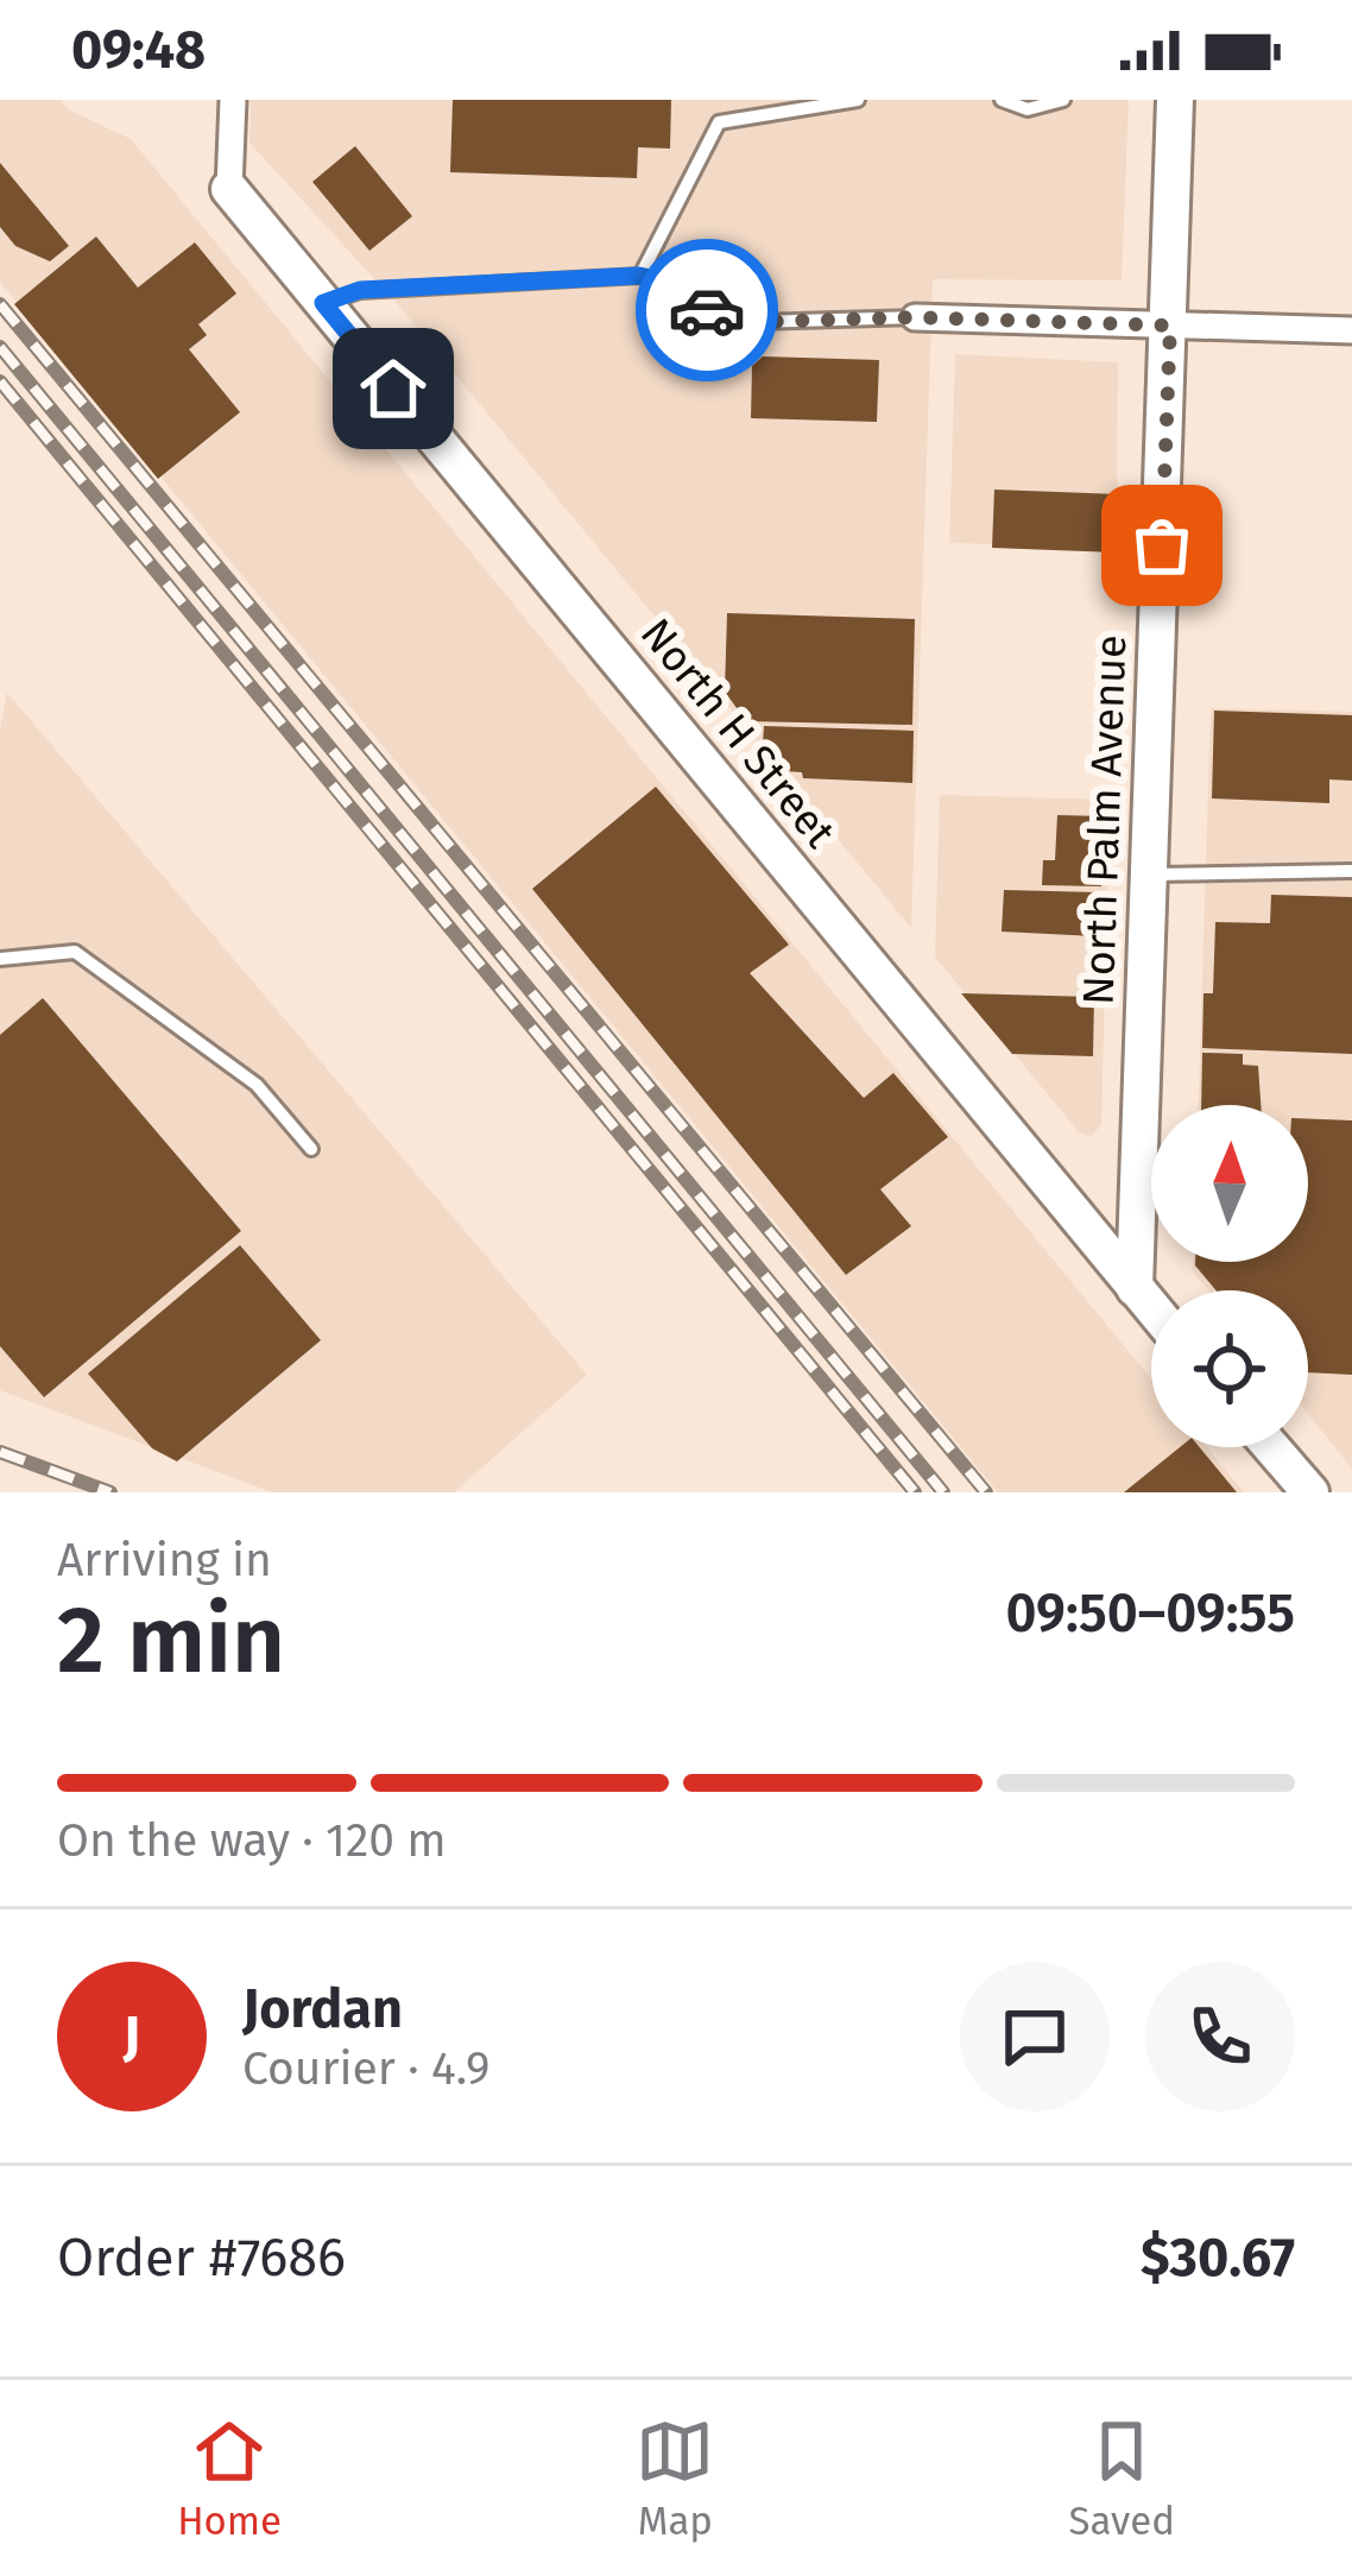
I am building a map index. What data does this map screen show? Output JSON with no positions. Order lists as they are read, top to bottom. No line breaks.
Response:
{"streets":{"main road":["North H Street","North Palm Avenue"]},"crossings":[["North H Street","North Palm Avenue"]],"north":"top","page":{"status":"09:48","heading":["2 min","Arriving in","09:50–09:55"],"panel":["Jordan","Courier · 4.9","Order #7686","$30.67"],"bar":"On the way · 120 m","round":"J","tabs":["Home","Map","Saved"]}}
